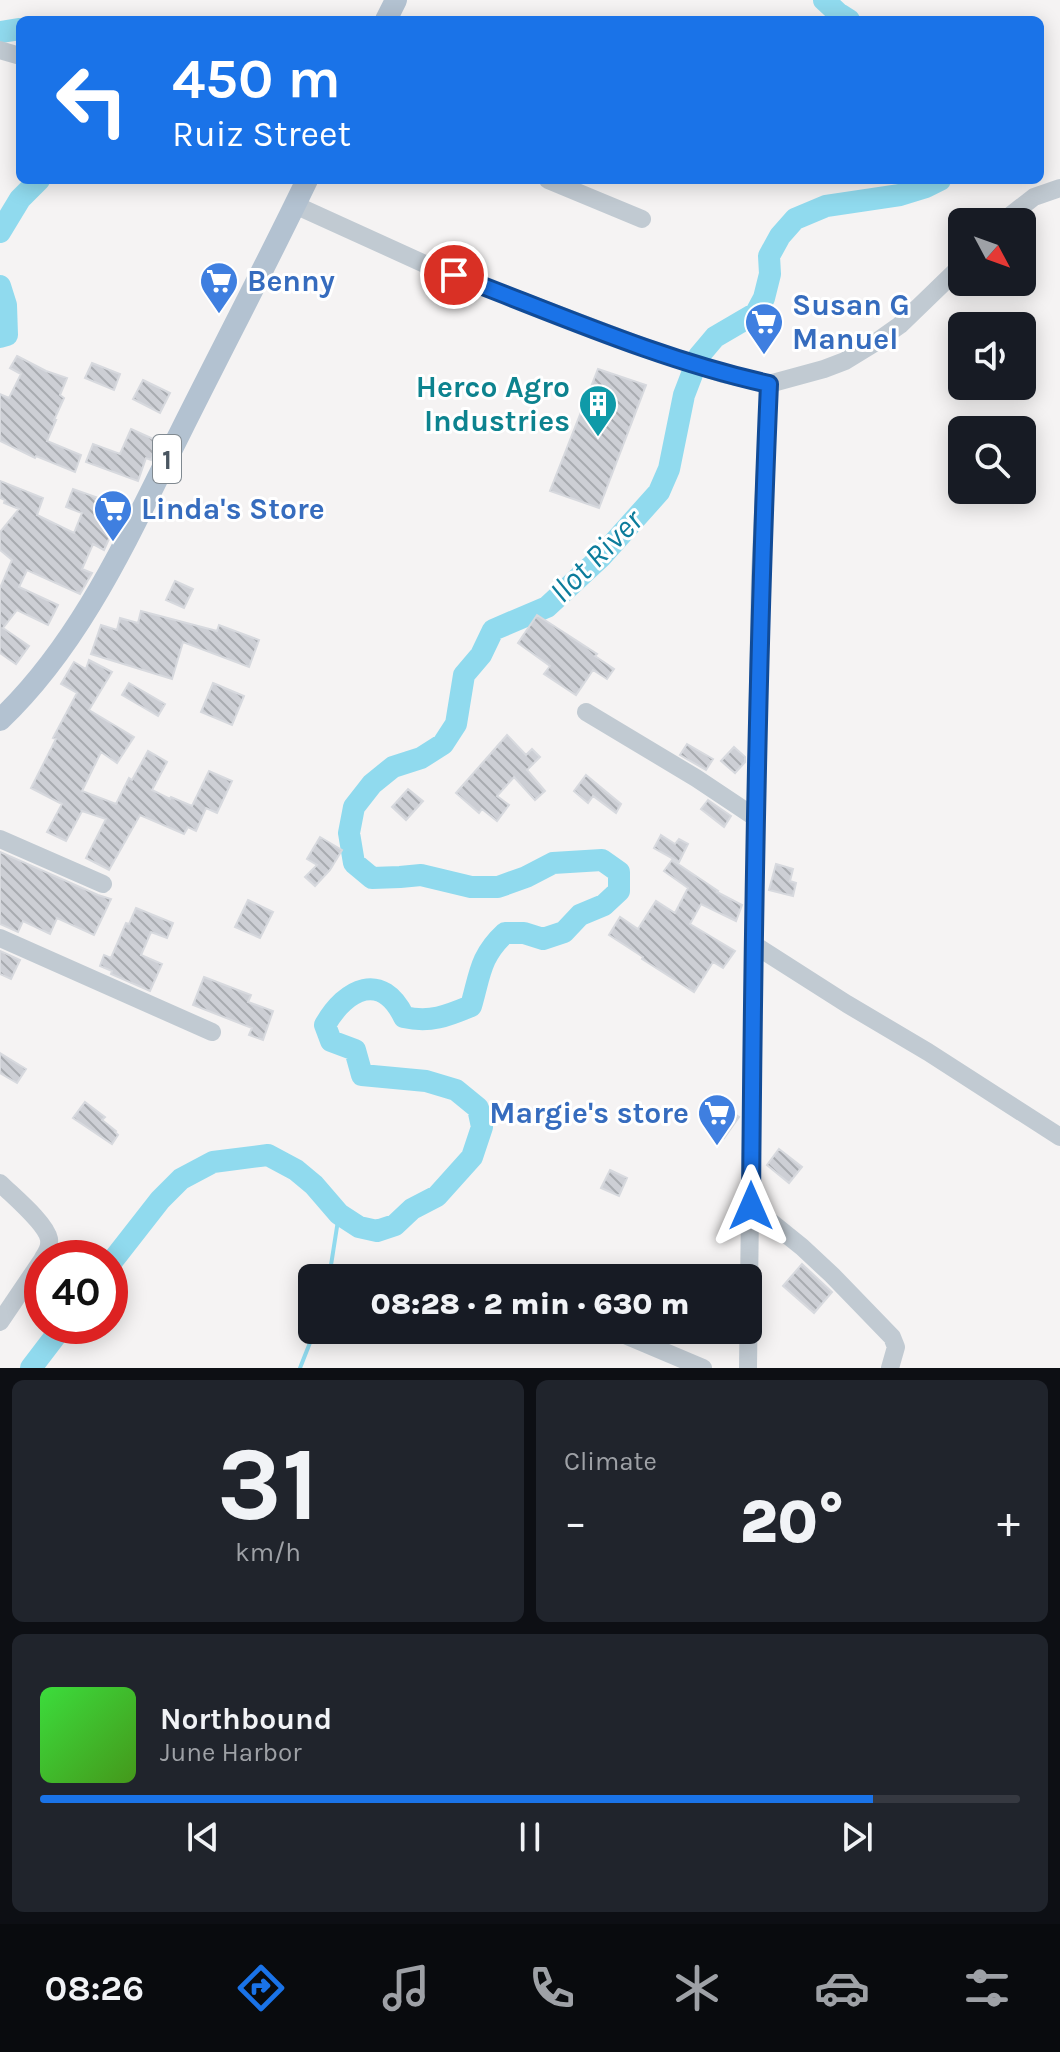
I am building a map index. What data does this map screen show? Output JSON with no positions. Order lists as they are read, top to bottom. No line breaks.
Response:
{"streets":{"main road":["1"]},"water":["Ilot River"],"places":{"supermarket":["Benny","Susan G Manuel","Linda's Store","Margie's store"],"building":["Herco Agro Industries"]},"north":"bottom right","page":{"turn":["450 m","Ruiz Street"],"limit":"40","trip":"08:28 · 2 min · 630 m","tile":[["31","km/h"],"Climate"],"heat":["−","20°","+"],"song":["Northbound","June Harbor"],"tabs":"08:26"}}
